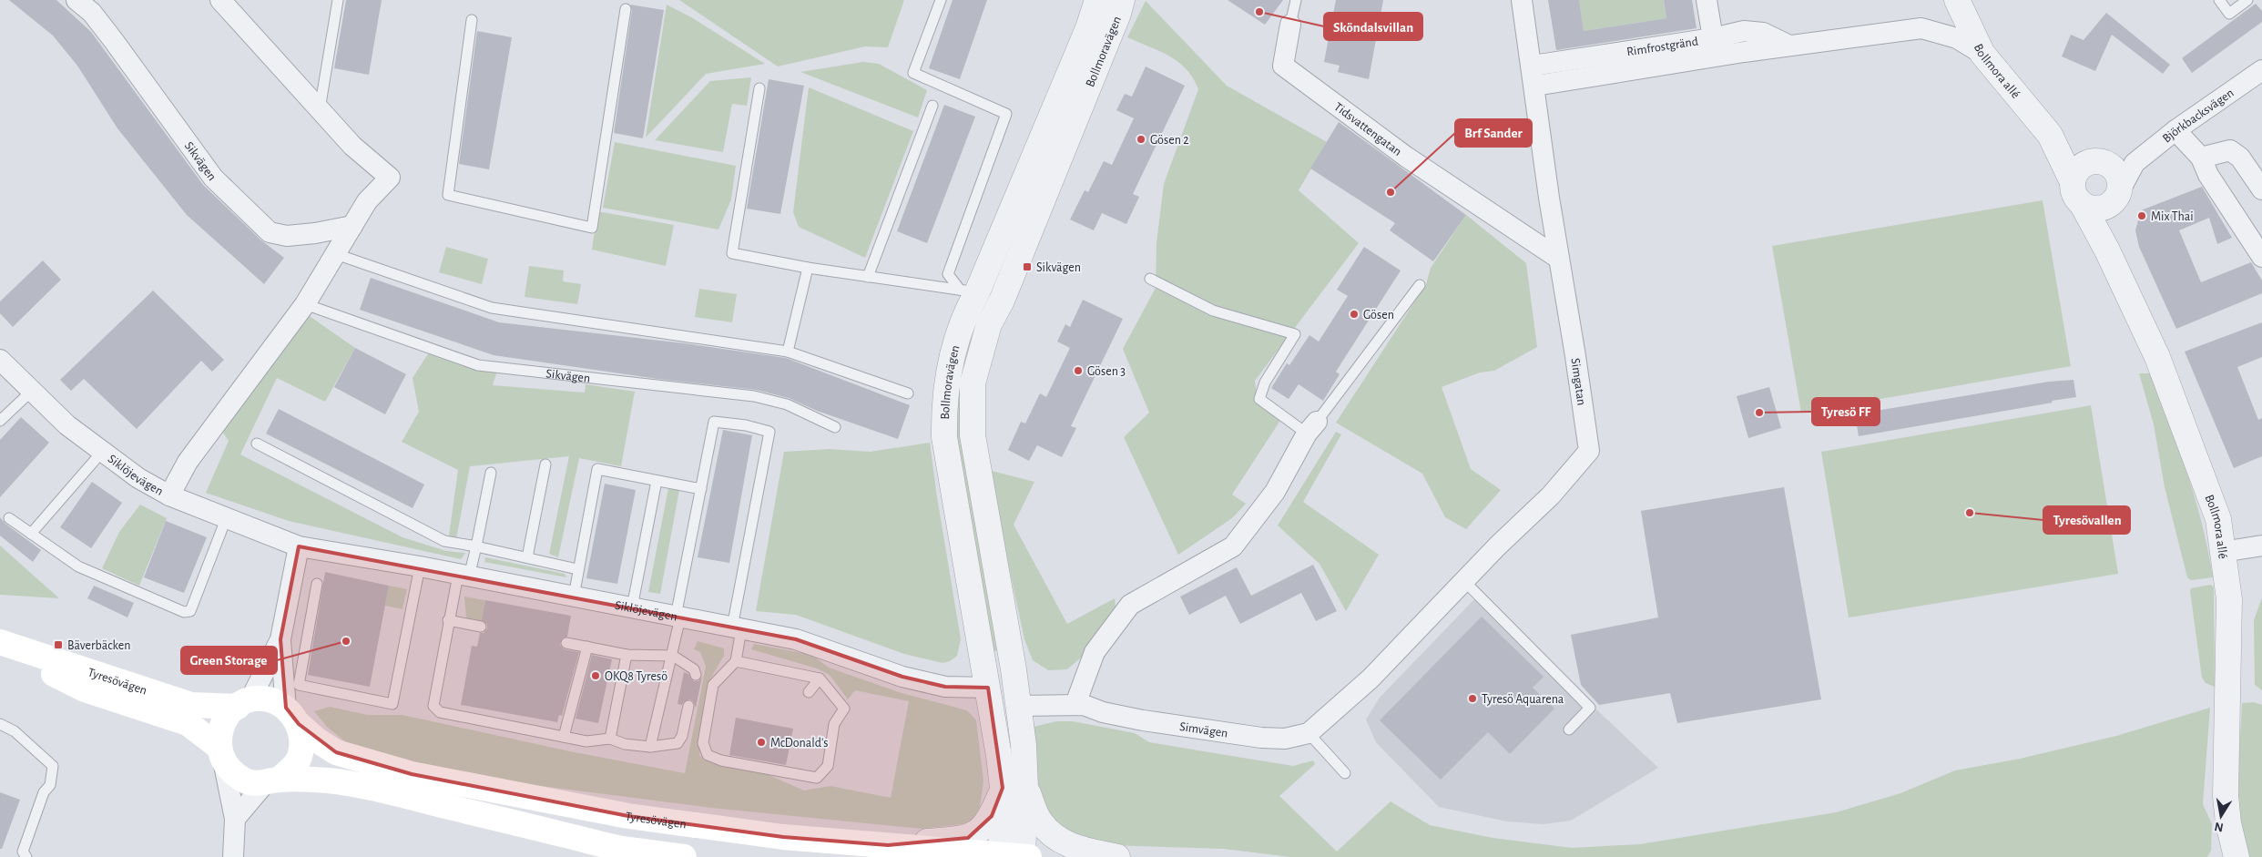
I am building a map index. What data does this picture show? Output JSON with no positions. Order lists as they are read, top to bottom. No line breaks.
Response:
{"streets":{"main road":["Tyresövägen"],"street":["Rimfrostgränd","Bollmoravägen","Bollmora allé","Björkbacksvägen","Tidsvattengatan","Sikvägen","Simgatan","Siklöjevägen","Simvägen"]},"crossings":[["Rimfrostgränd","Bollmora allé"],["Rimfrostgränd","Simgatan"],["Bollmoravägen","Siklöjevägen"],["Bollmoravägen","Tyresövägen"],["Bollmoravägen","Simvägen"],["Bollmora allé","Björkbacksvägen"],["Tidsvattengatan","Simgatan"],["Simgatan","Simvägen"]],"places":{"other":["Sköndalsvillan","Gösen 2","Brf Sander","Mix Thai","Gösen","Gösen 3","Tyresö FF","Tyresövallen","Green Storage","OKQ8 Tyresö","Tyresö Aquarena","McDonald's"],"transit":["Sikvägen","Bäverbäcken"]},"north":"bottom"}
